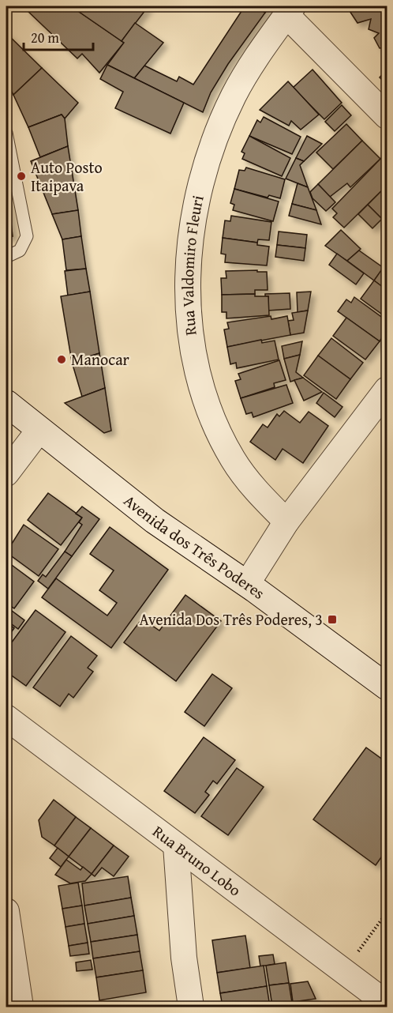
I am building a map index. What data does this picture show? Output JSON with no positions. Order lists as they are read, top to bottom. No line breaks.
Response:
{"streets":{"main road":["Avenida dos Três Poderes"],"street":["Rua Valdomiro Fleuri","Rua Bruno Lobo"]},"places":{"other":["Auto Posto Itaipava","Manocar"],"transit":["Avenida Dos Três Poderes, 3"]},"scale_bar":"20 m"}
